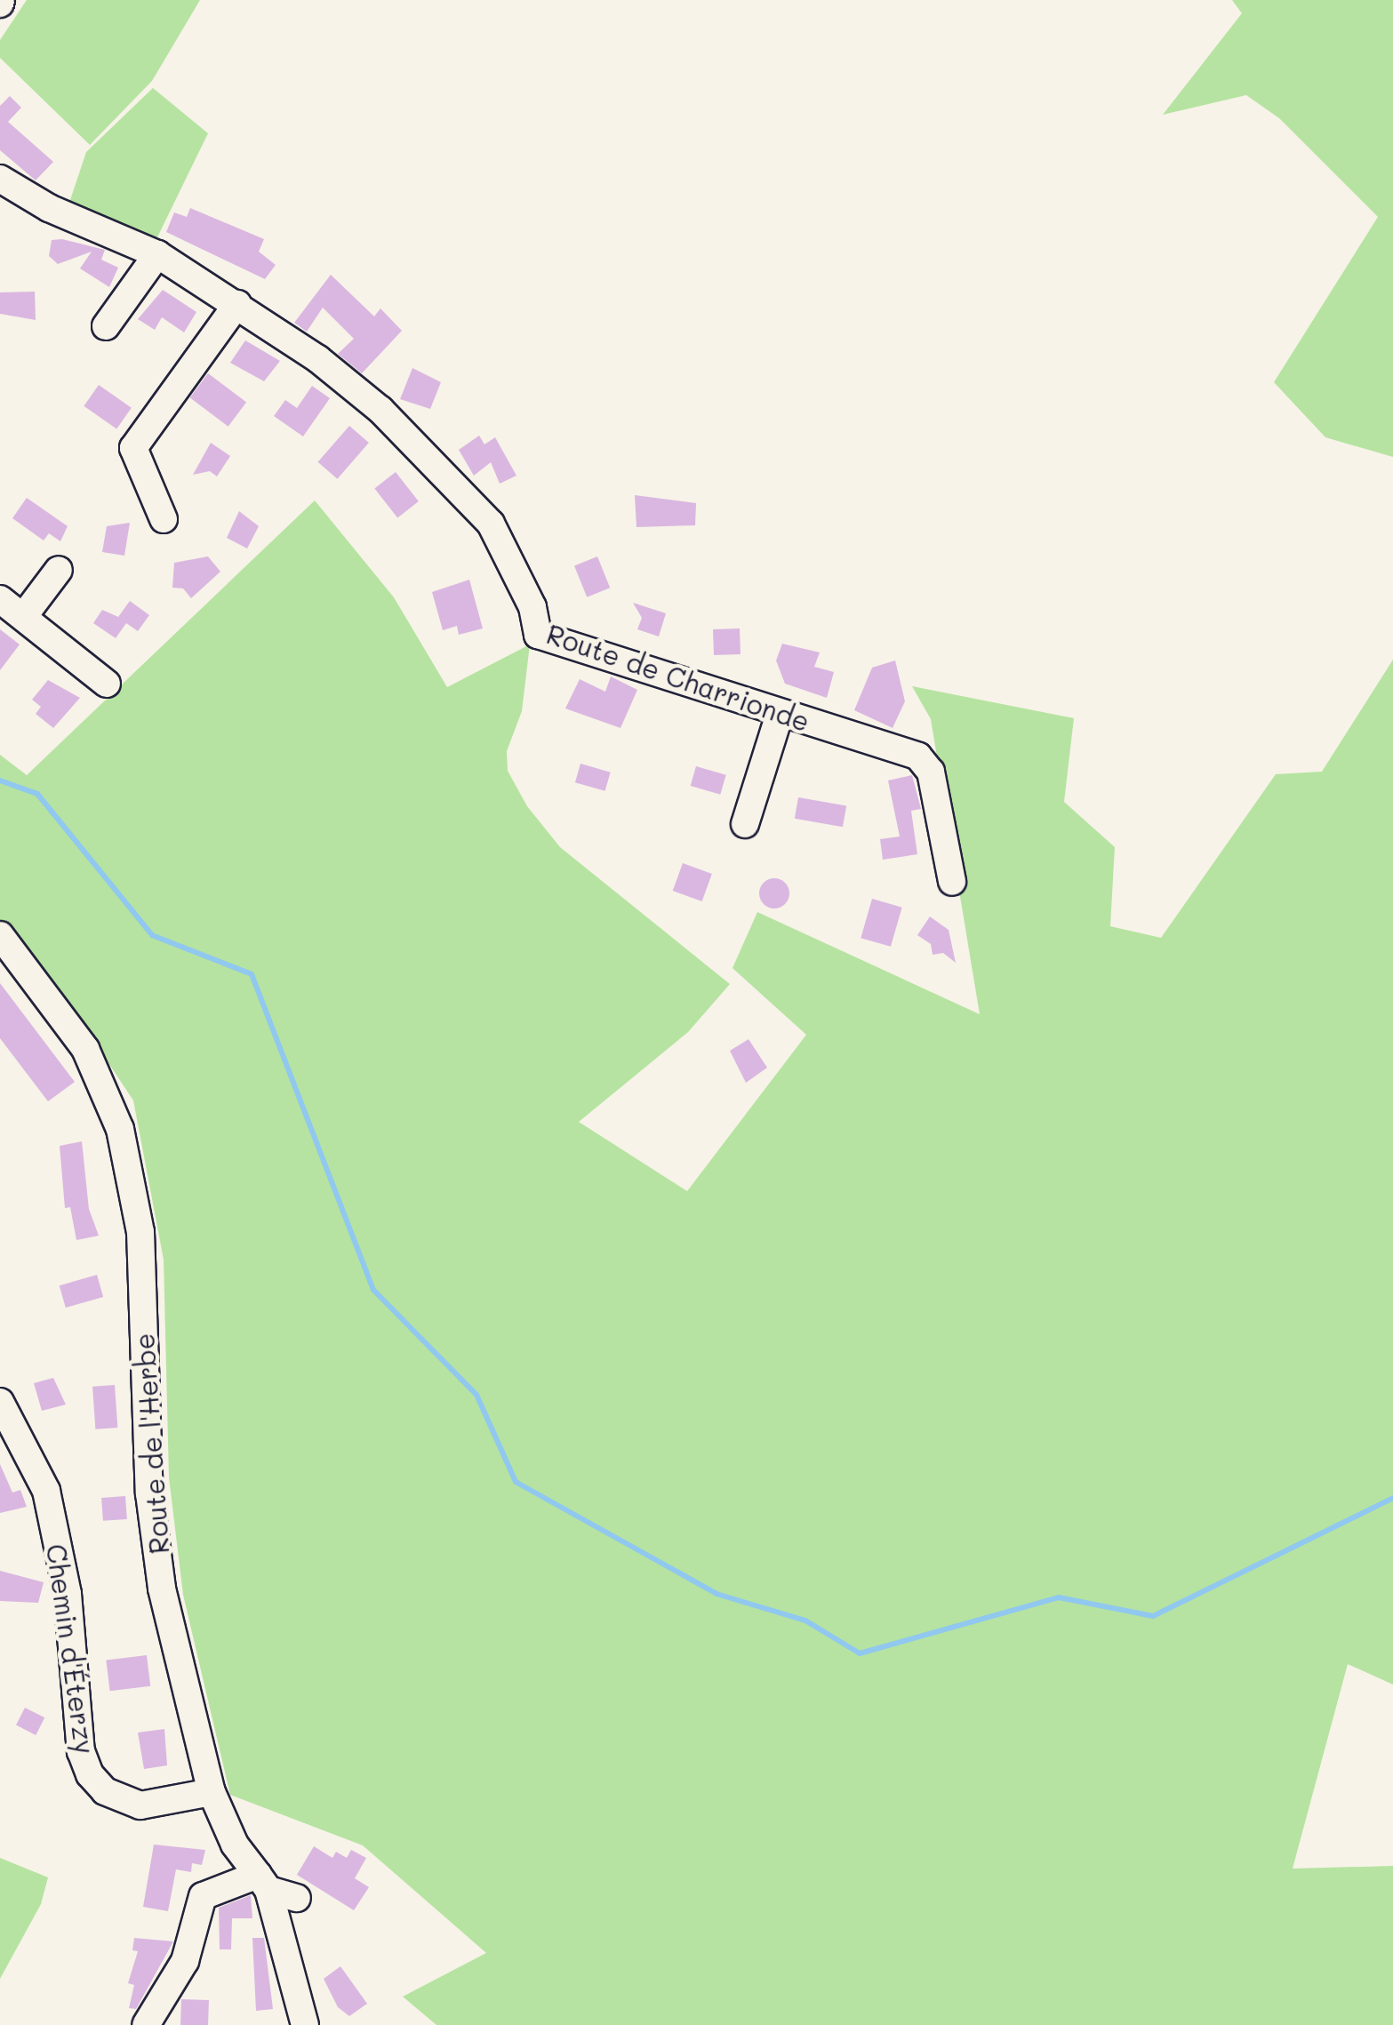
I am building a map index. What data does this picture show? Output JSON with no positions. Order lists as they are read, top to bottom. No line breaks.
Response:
{"streets":{"street":["Route de Charrionde","Route de l'Herbe","Chemin d'Éterzy"]},"crossings":[["Route de l'Herbe","Chemin d'Éterzy"]]}
